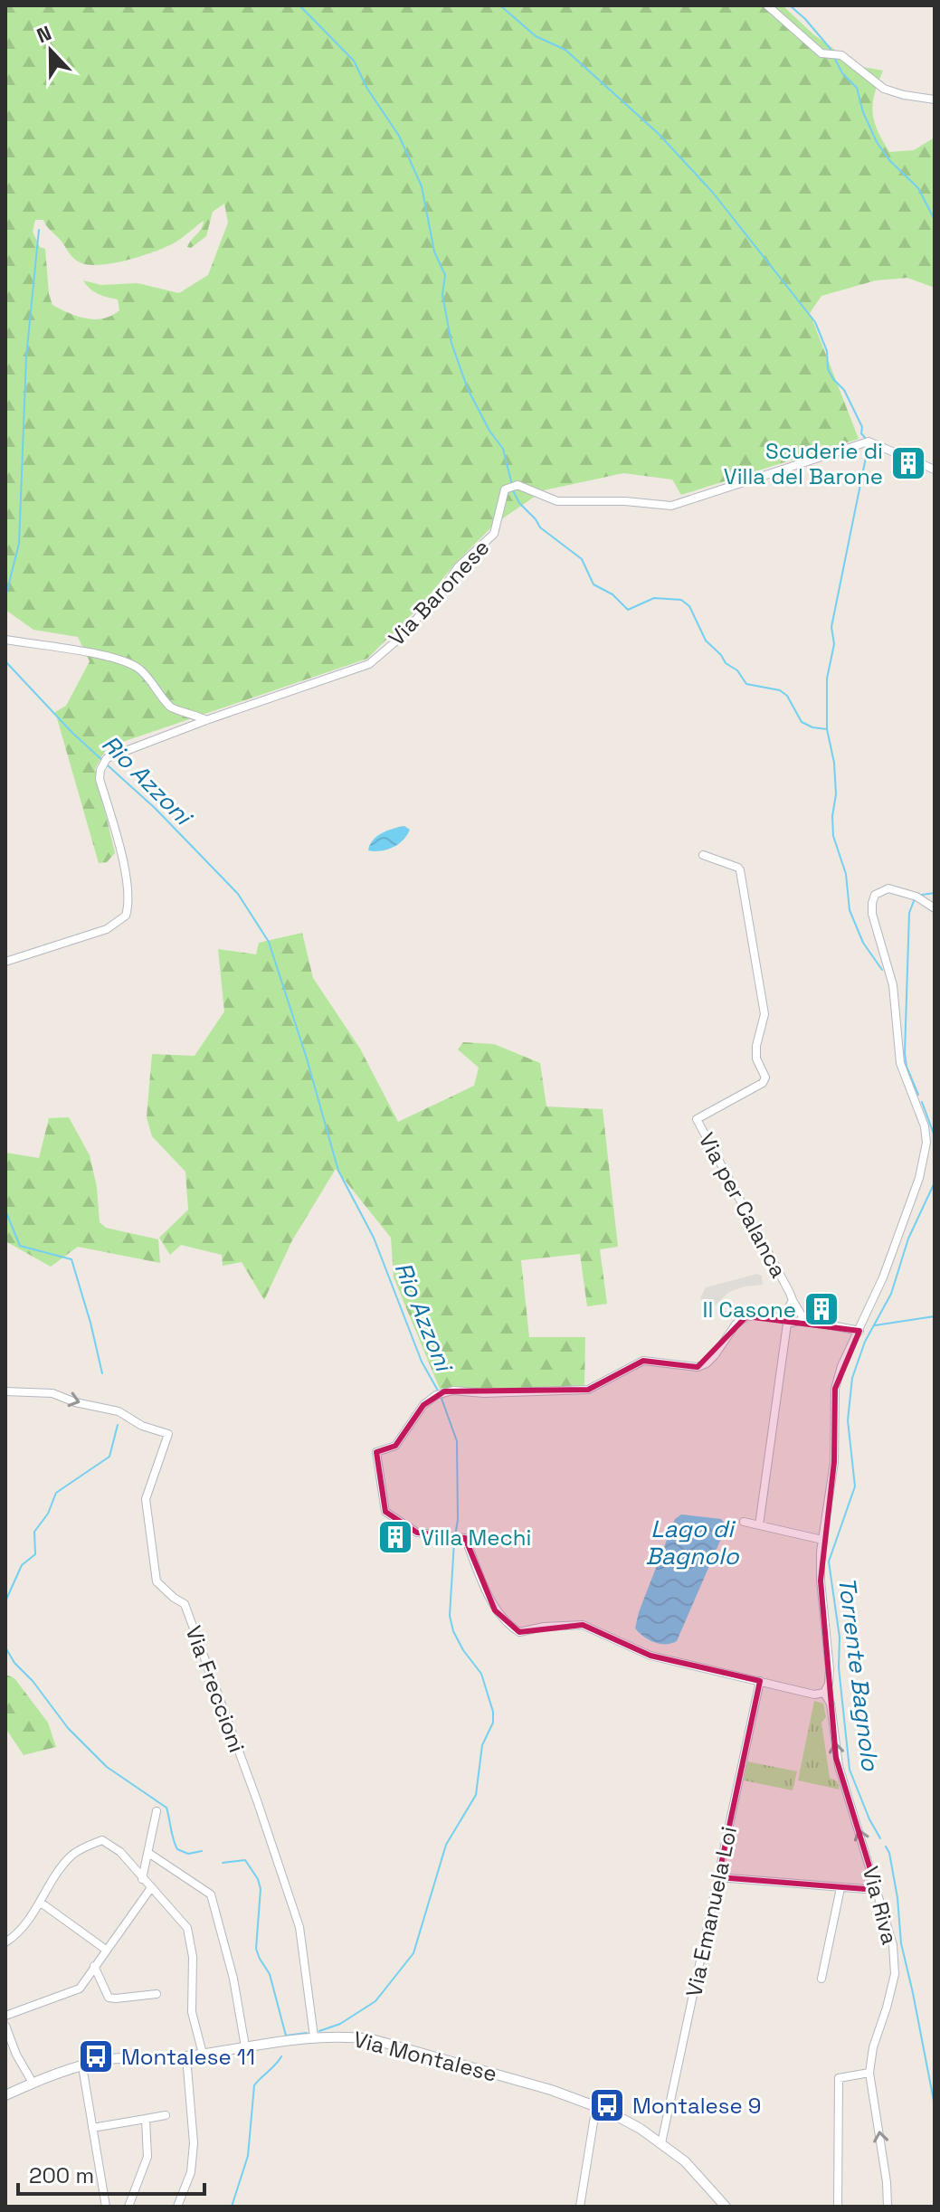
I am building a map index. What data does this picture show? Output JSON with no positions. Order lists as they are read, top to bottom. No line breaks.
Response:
{"streets":{"street":["Via Baronese","Via per Calanca","Via Freccioni","Via Riva","Via Emanuela Loi","Via Montalese"]},"crossings":[["Via Freccioni","Via Montalese"],["Via Emanuela Loi","Via Montalese"]],"one_way":["Via Freccioni","Via Riva"],"water":["Rio Azzoni","Lago di Bagnolo","Torrente Bagnolo"],"places":{"building":["Scuderie di Villa del Barone","Il Casone","Villa Mechi"],"bus stop":["Montalese 11","Montalese 9"]},"scale_bar":"200 m","north":"top"}
